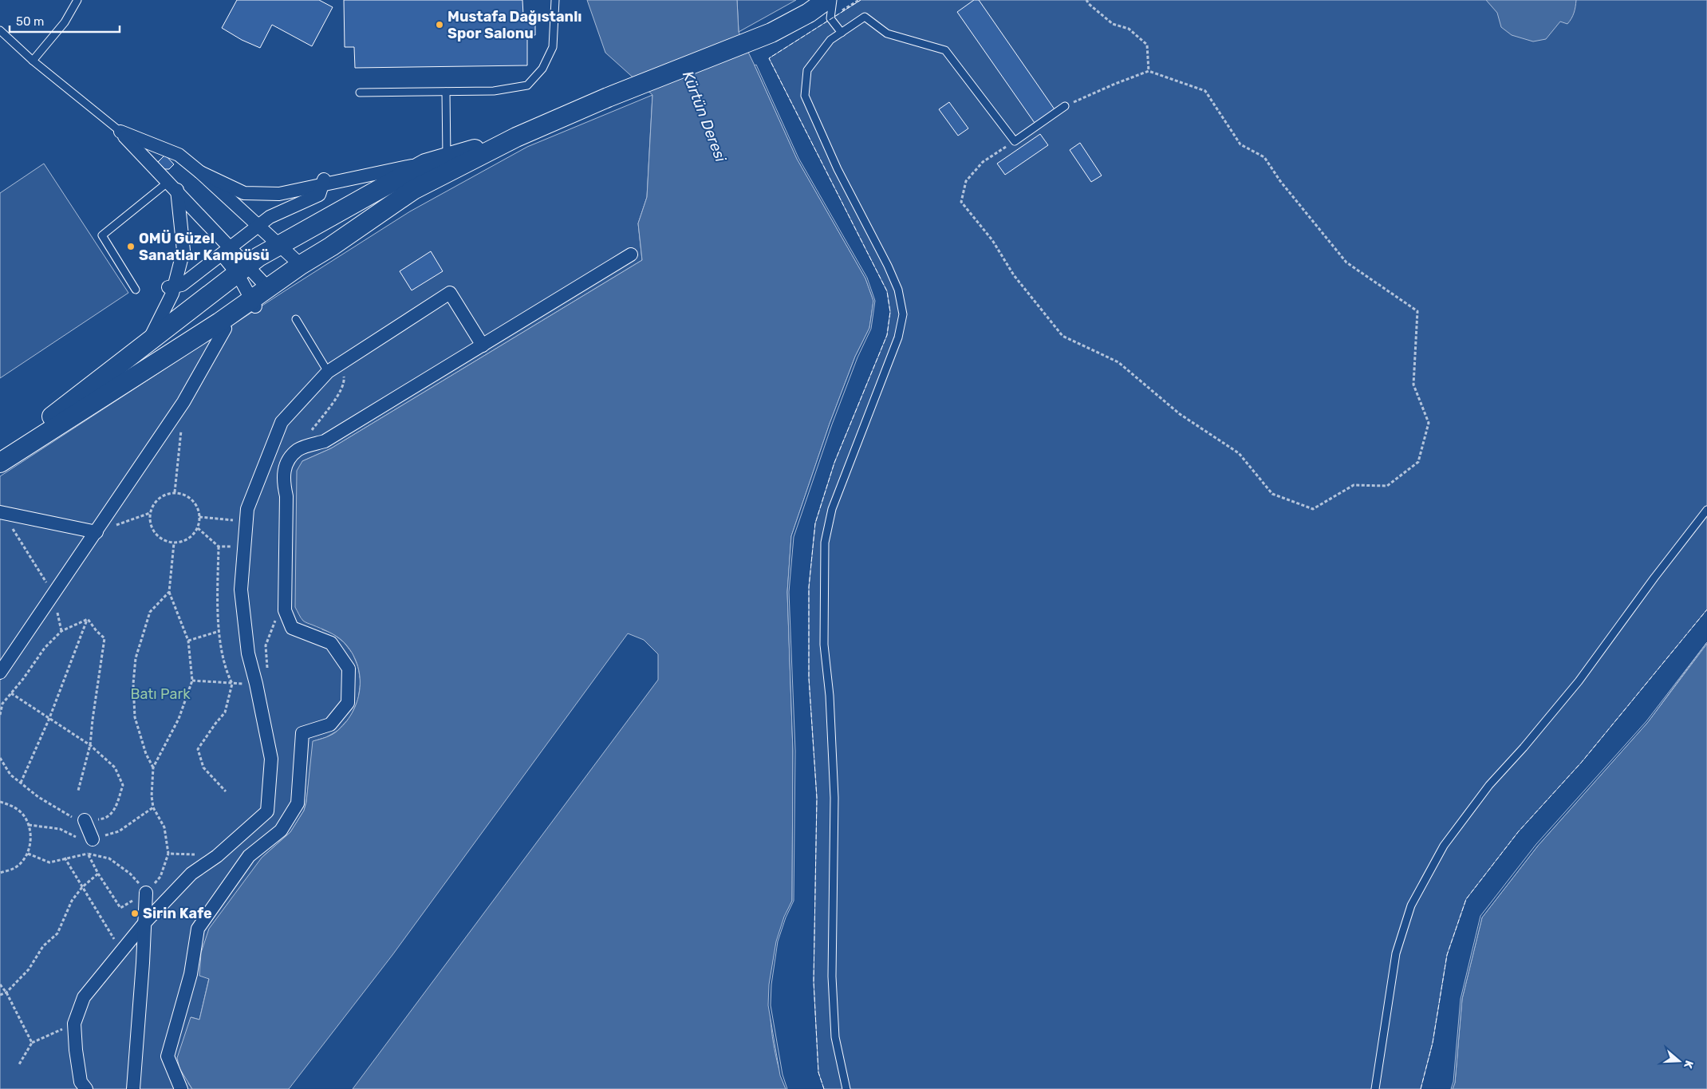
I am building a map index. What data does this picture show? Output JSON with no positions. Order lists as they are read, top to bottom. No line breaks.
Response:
{"water":["Kürtün Deresi"],"parks":["Batı Park"],"places":["Mustafa Dağıstanlı Spor Salonu","OMÜ Güzel Sanatlar Kampüsü","Sirin Kafe"],"scale_bar":"50 m","north":"right"}
